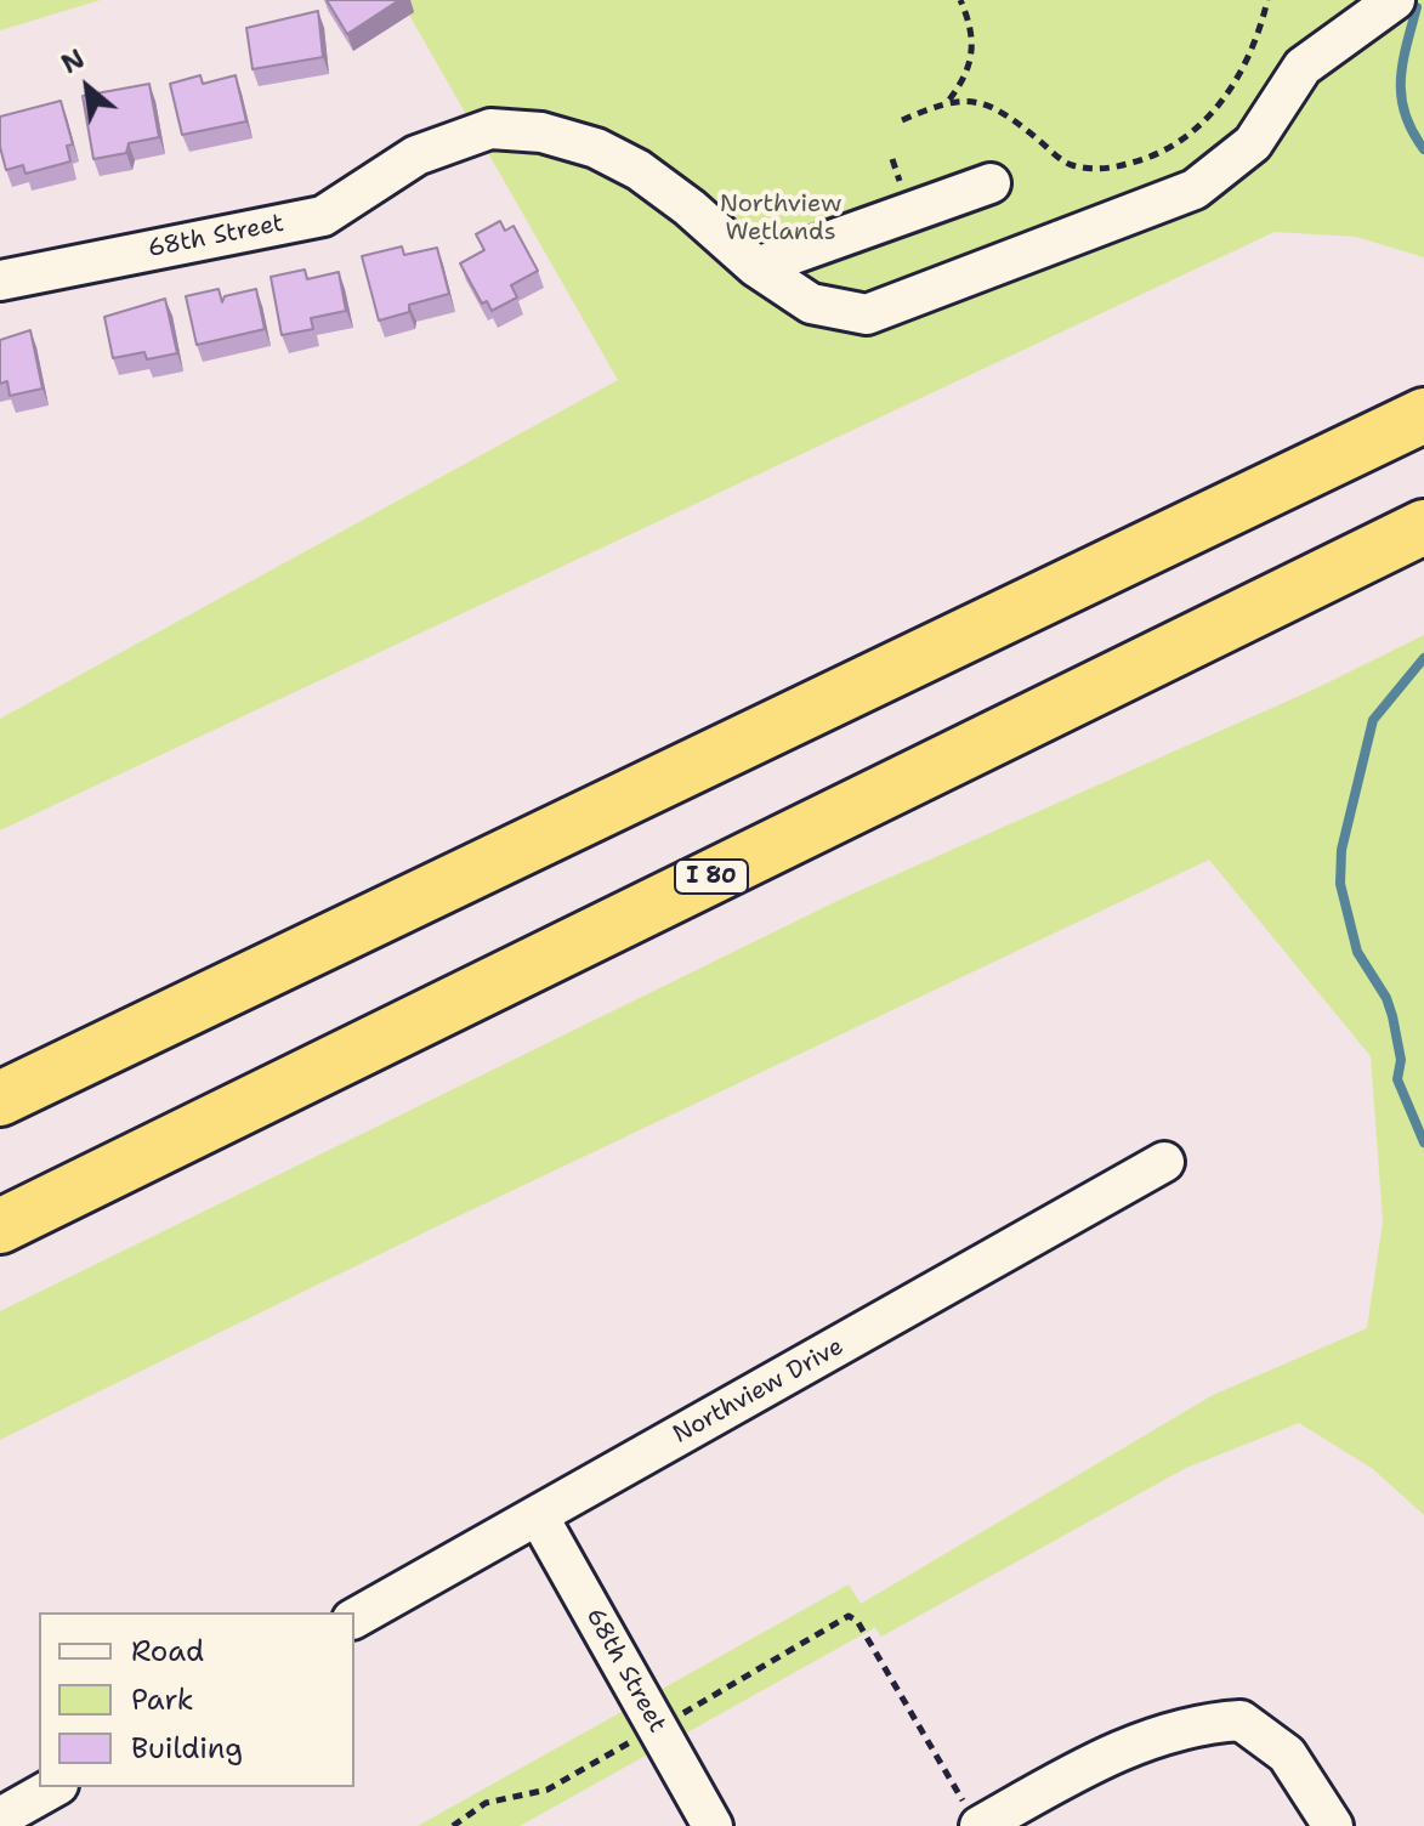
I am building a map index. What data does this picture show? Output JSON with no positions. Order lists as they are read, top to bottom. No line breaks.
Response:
{"streets":{"highway":["I 80"],"street":["68th Street","Northview Drive"]},"crossings":[["68th Street","Northview Drive"]],"parks":["Northview Wetlands"],"legend":["Road","Park","Building"],"north":"top left"}
